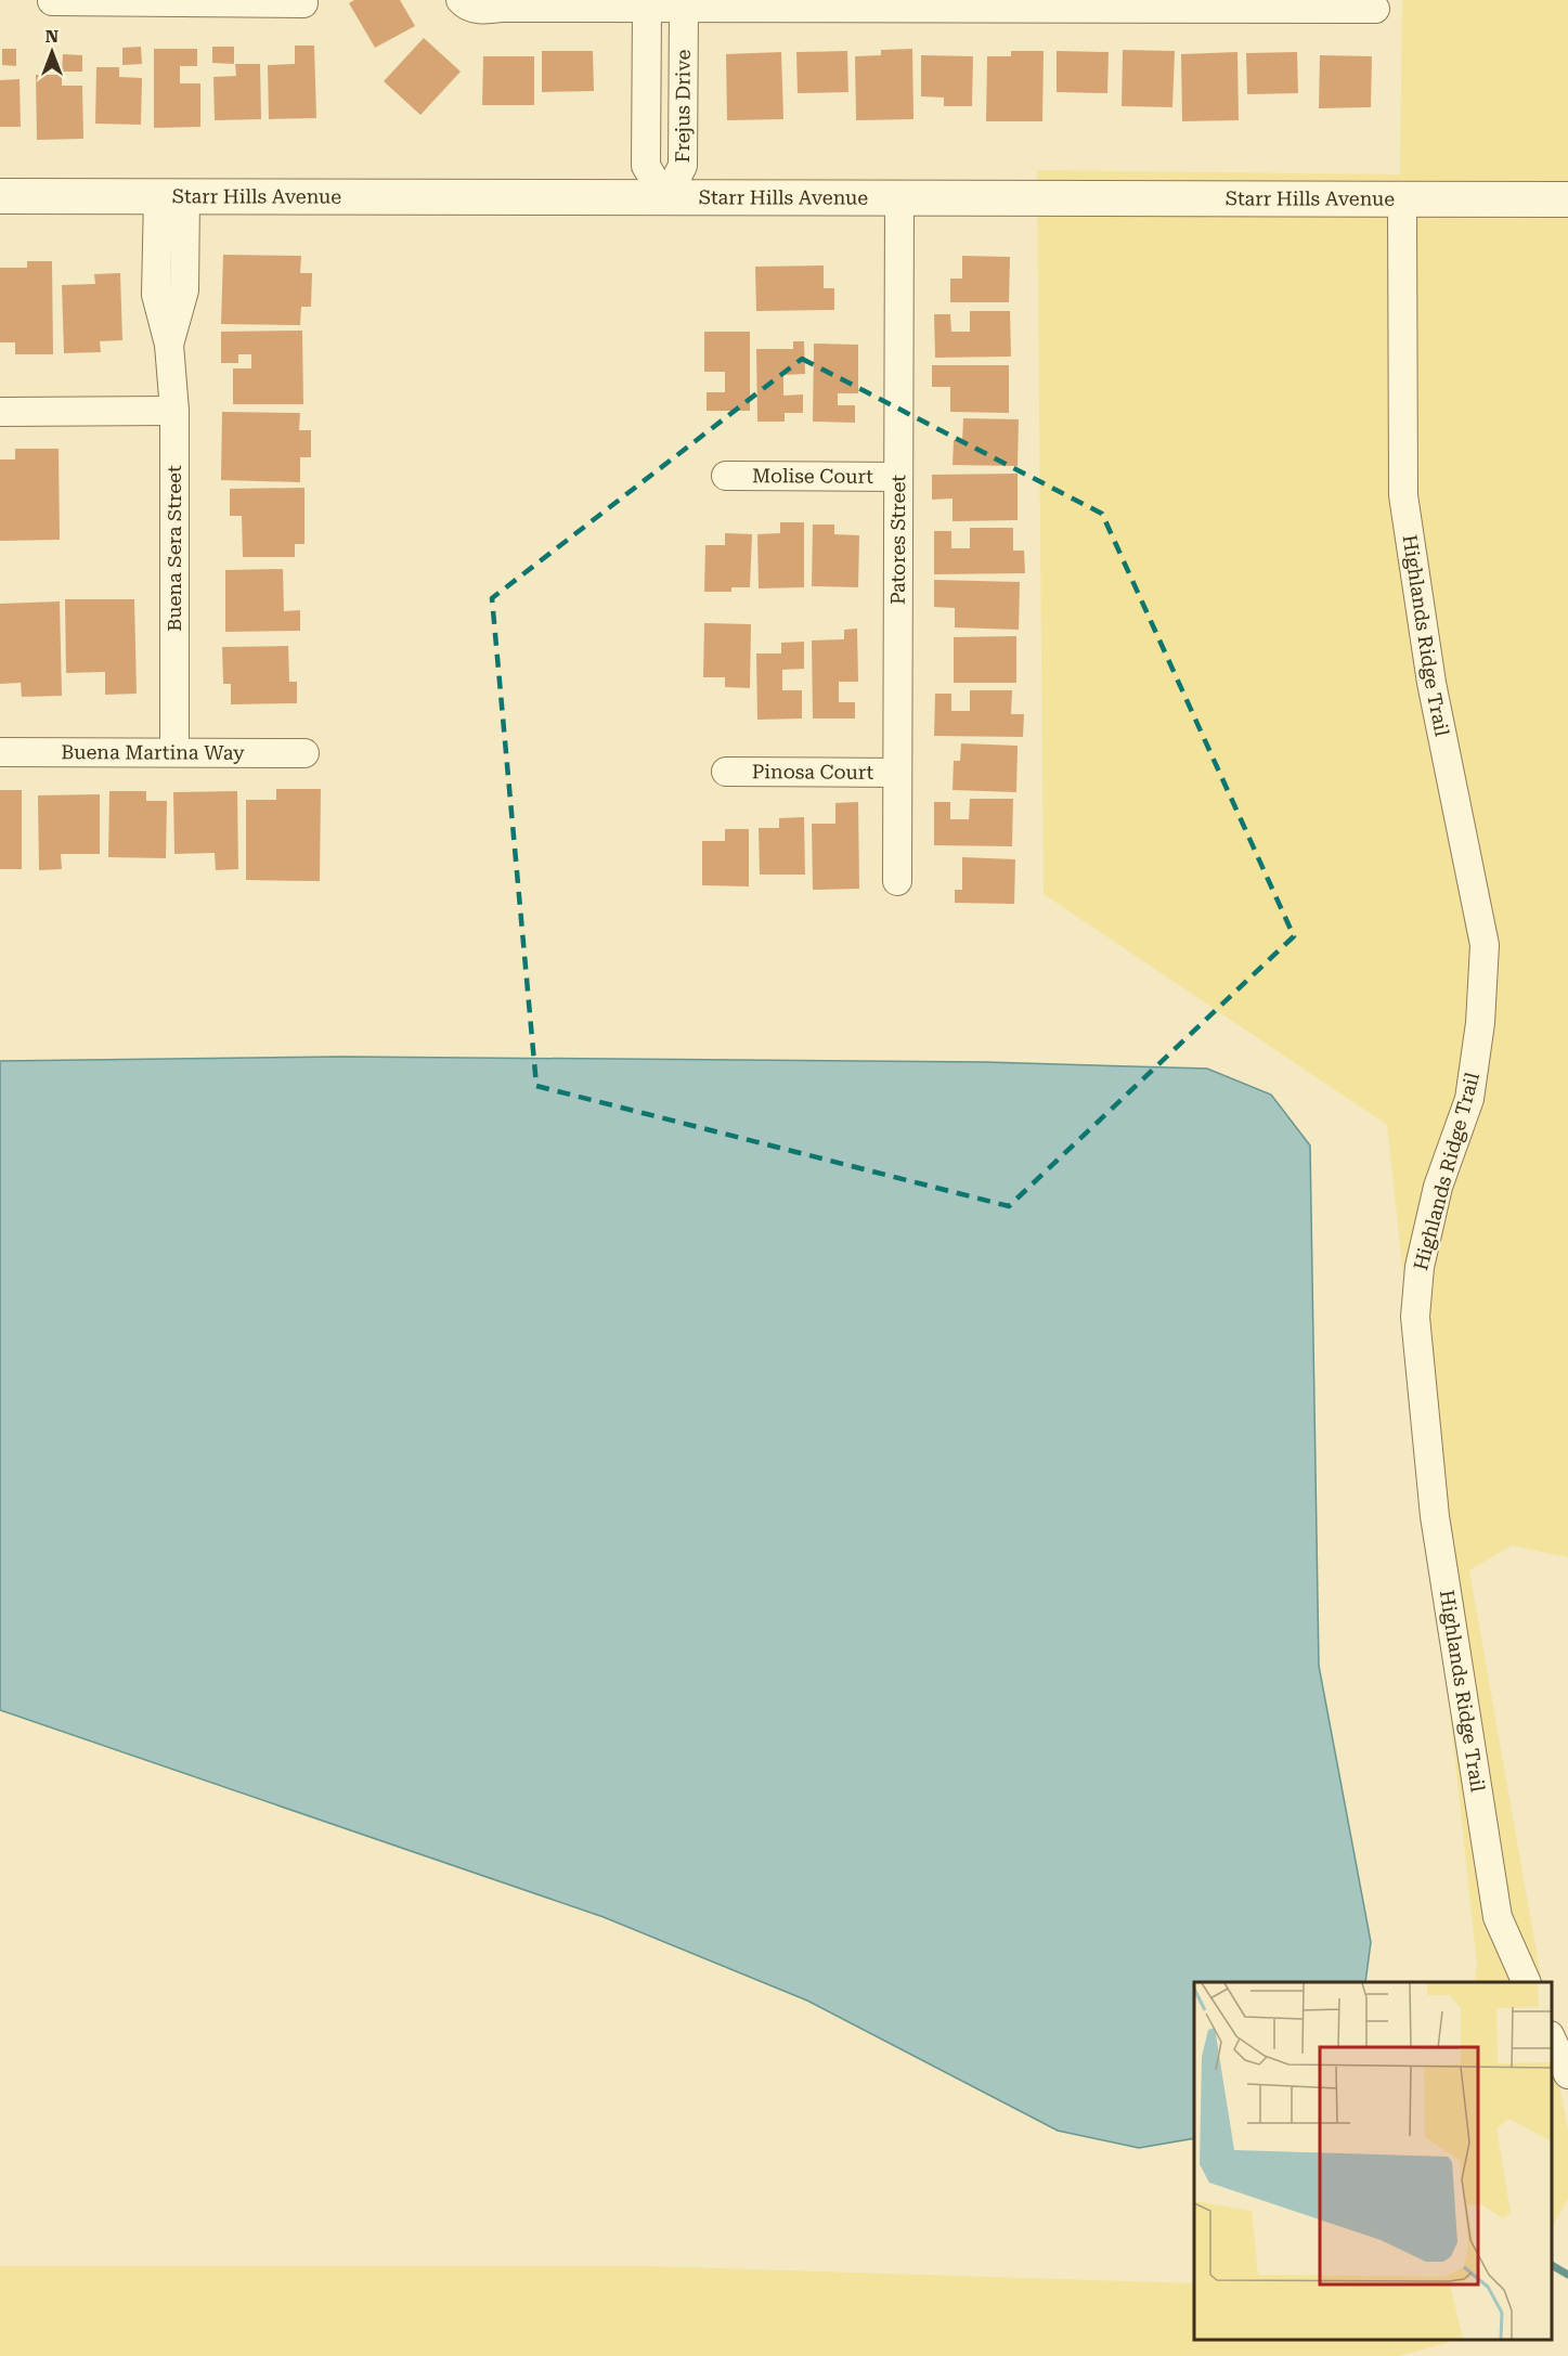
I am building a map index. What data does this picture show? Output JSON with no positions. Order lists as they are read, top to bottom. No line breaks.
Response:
{"streets":{"street":["Frejus Drive","Starr Hills Avenue","Molise Court","Patores Street","Buena Sera Street","Highlands Ridge Trail","Buena Martina Way","Pinosa Court"]},"crossings":[["Frejus Drive","Starr Hills Avenue"],["Starr Hills Avenue","Patores Street"],["Starr Hills Avenue","Buena Sera Street"],["Starr Hills Avenue","Highlands Ridge Trail"],["Molise Court","Patores Street"],["Patores Street","Pinosa Court"],["Buena Sera Street","Buena Martina Way"]],"north":"top"}
